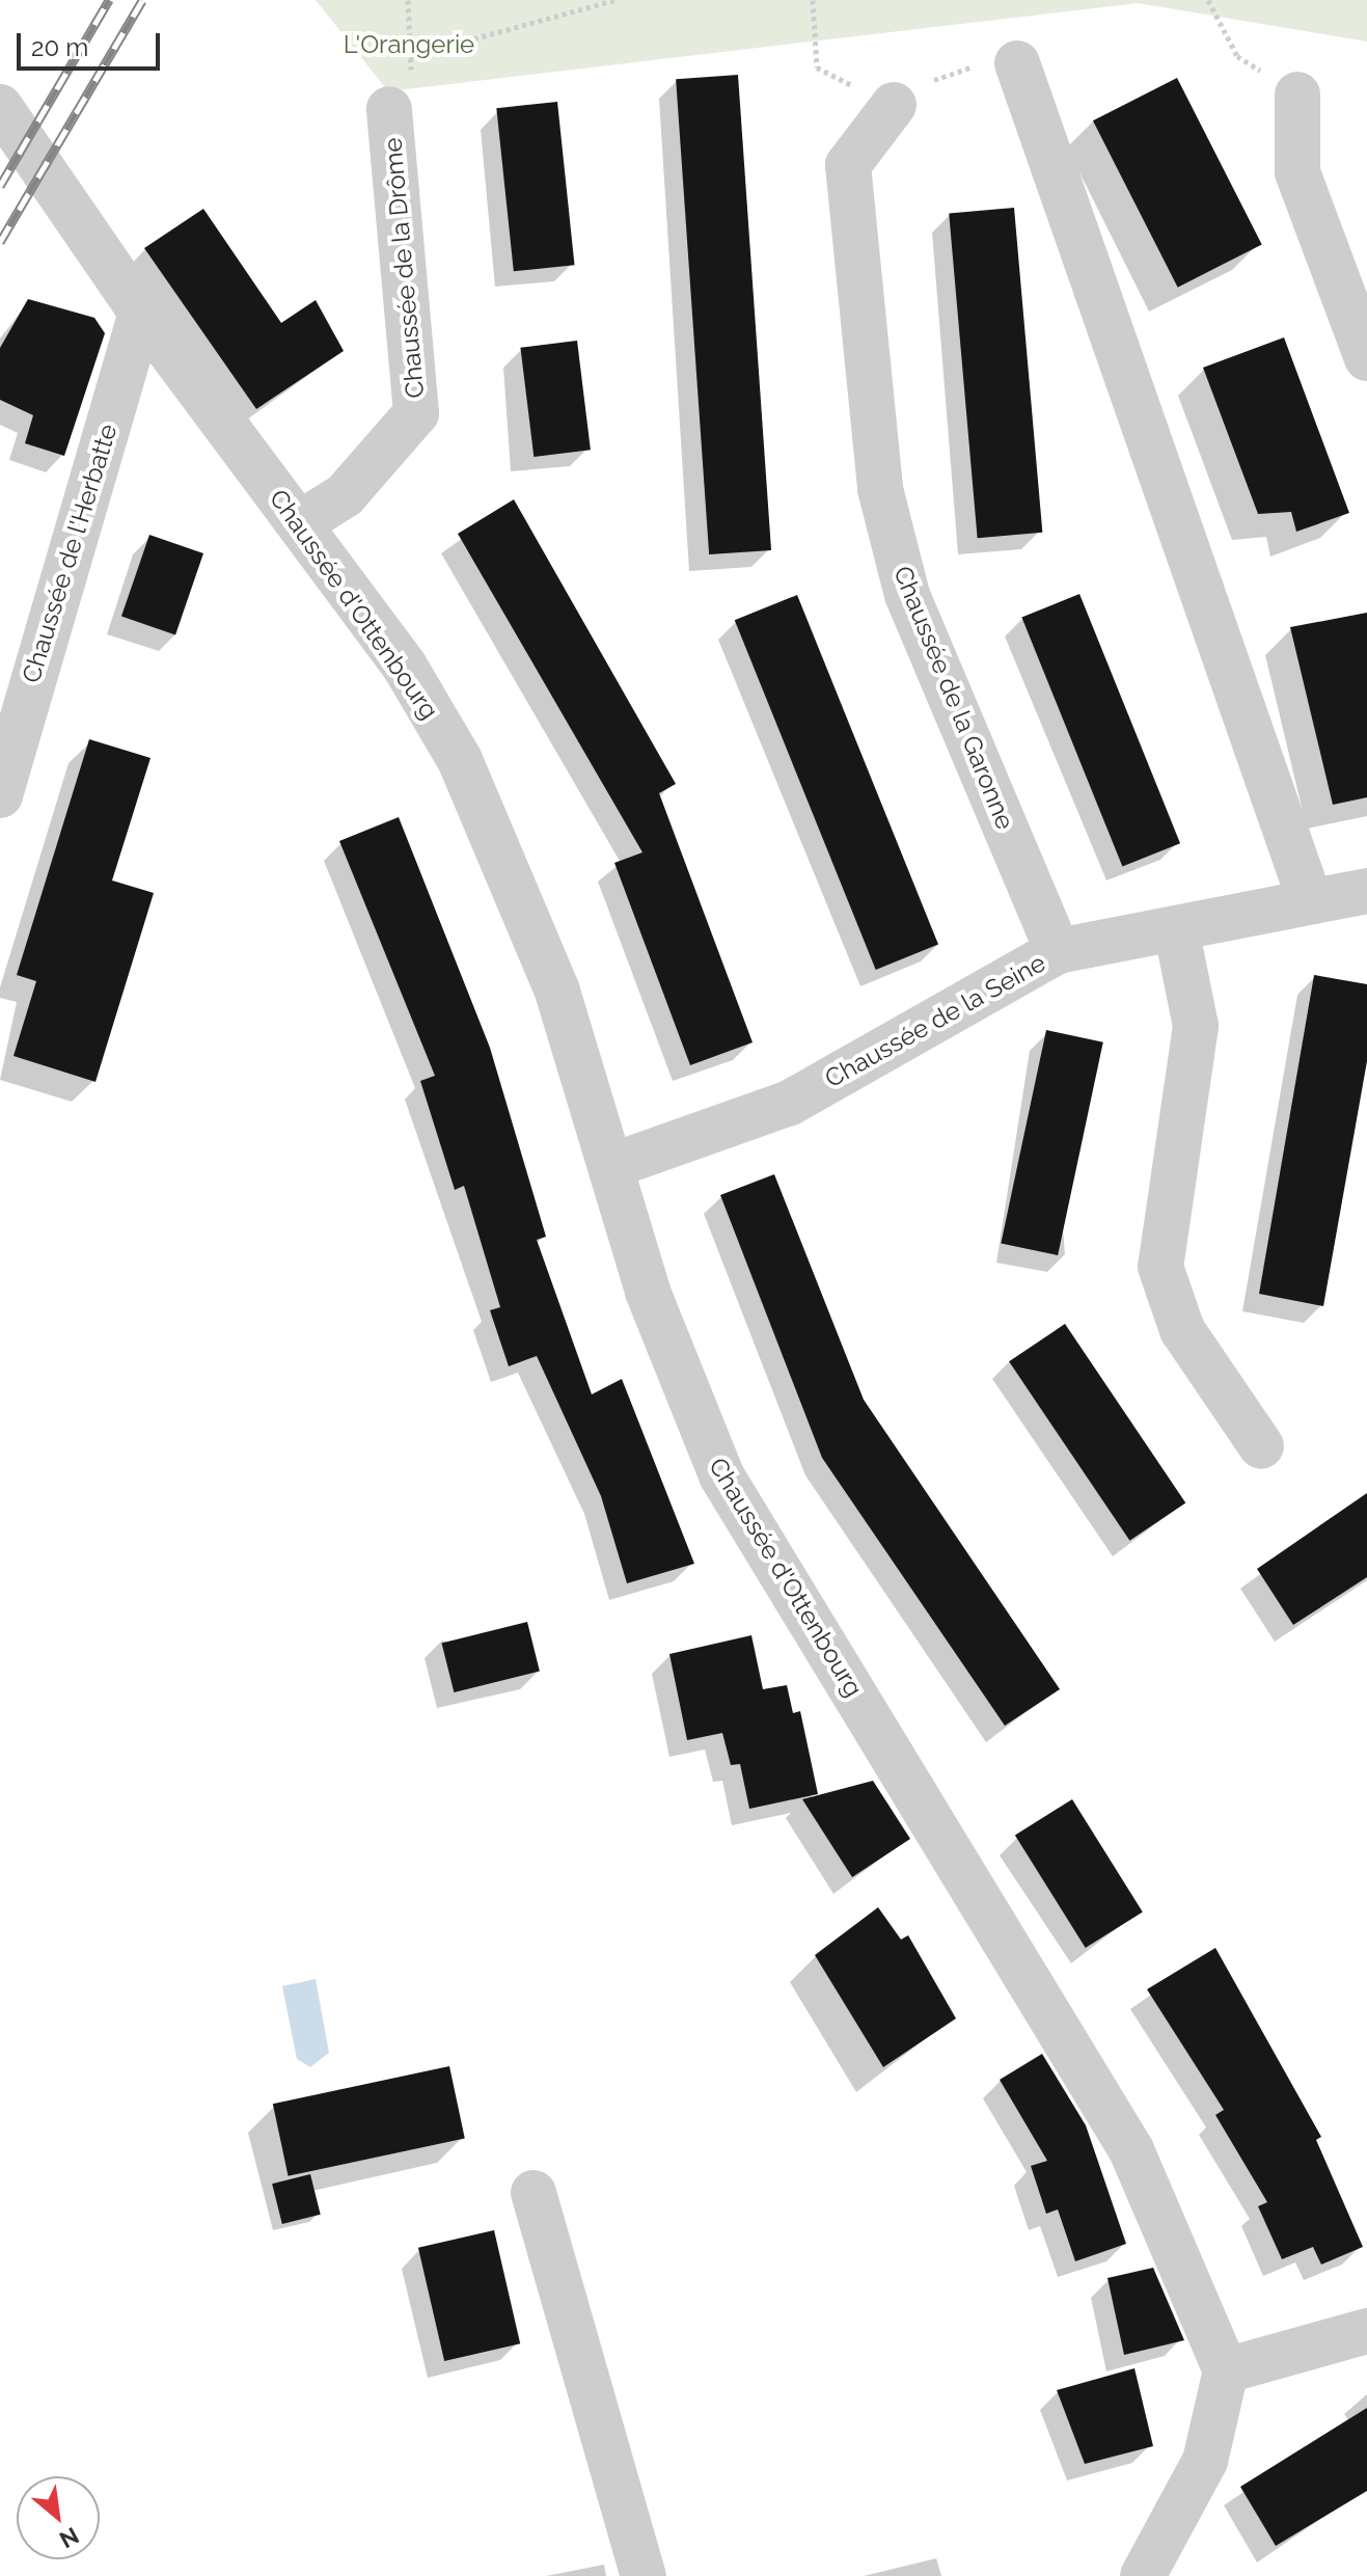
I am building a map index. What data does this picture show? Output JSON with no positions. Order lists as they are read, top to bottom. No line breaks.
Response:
{"streets":{"street":["Chaussée de la Drôme","Chaussée de l'Herbatte","Chaussée d'Ottenbourg","Chaussée de la Garonne","Chaussée de la Seine"]},"crossings":[["Chaussée de la Drôme","Chaussée d'Ottenbourg"],["Chaussée de l'Herbatte","Chaussée d'Ottenbourg"],["Chaussée d'Ottenbourg","Chaussée de la Seine"],["Chaussée de la Garonne","Chaussée de la Seine"]],"parks":["L'Orangerie"],"scale_bar":"20 m","north":"bottom right"}
